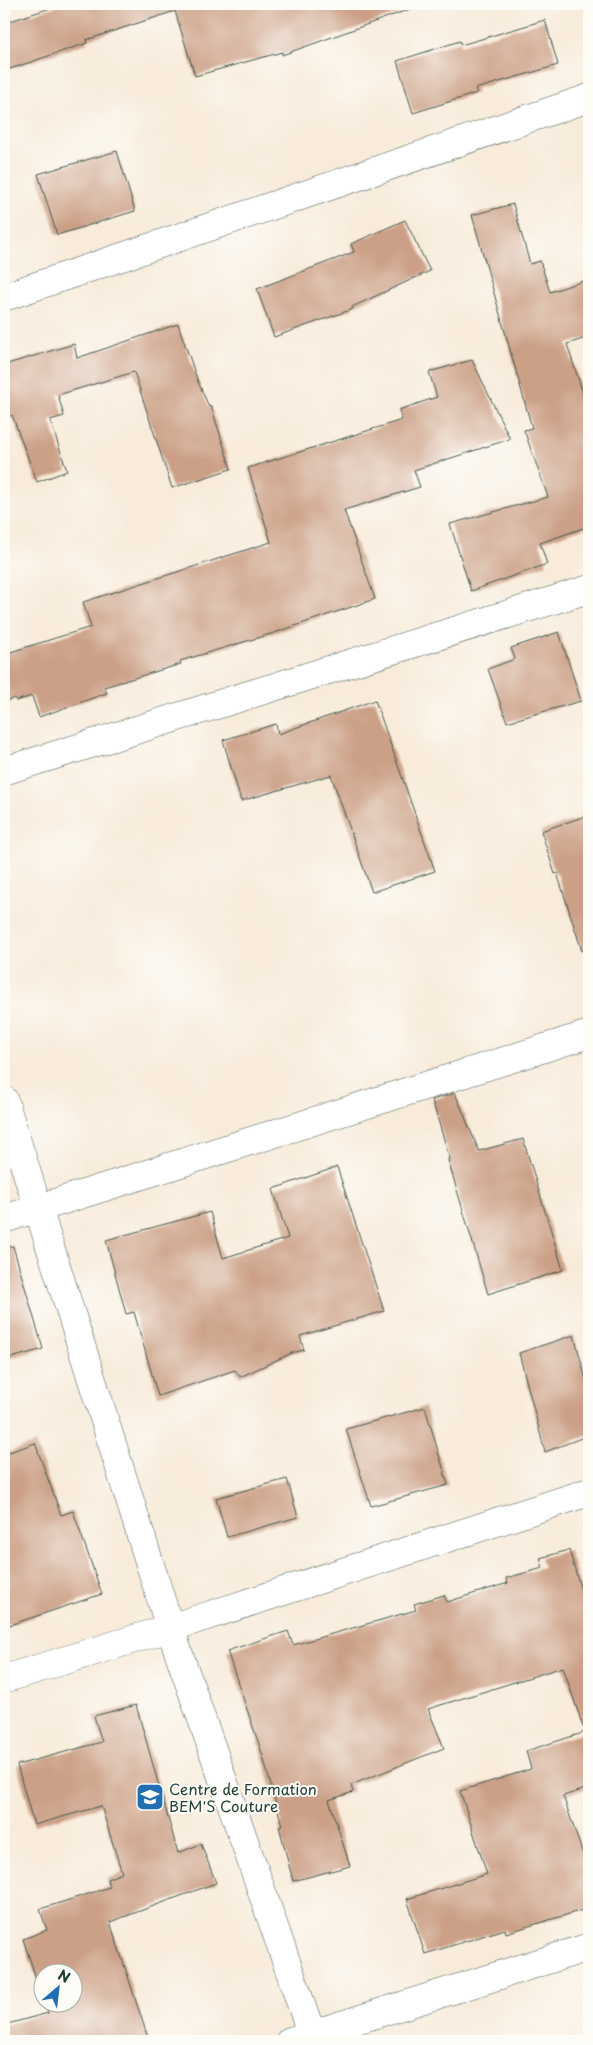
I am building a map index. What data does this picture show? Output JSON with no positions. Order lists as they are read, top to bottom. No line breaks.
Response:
{"places":{"school or university":["Centre de Formation BEM'S Couture"]},"north":"top right"}
